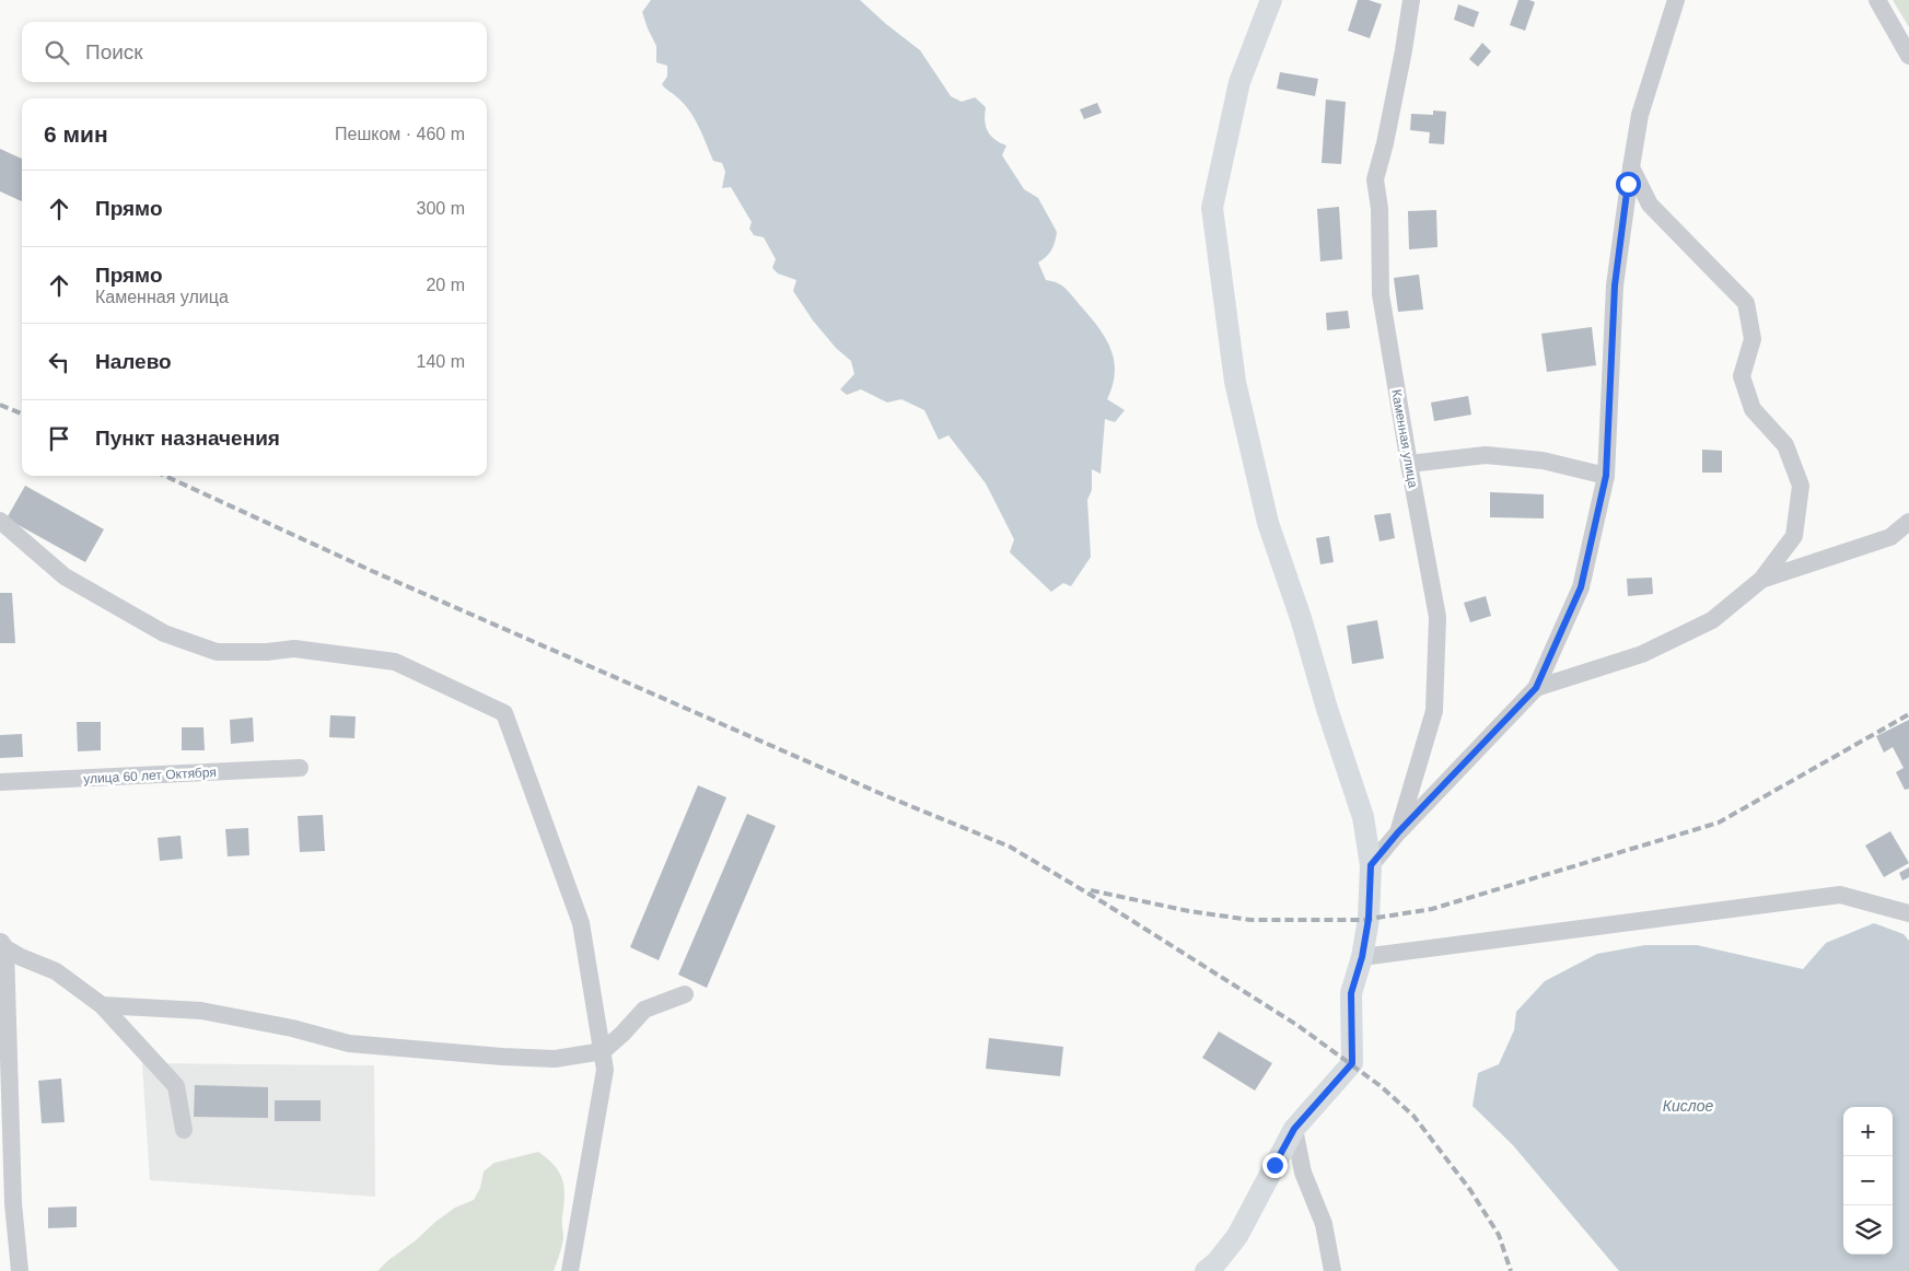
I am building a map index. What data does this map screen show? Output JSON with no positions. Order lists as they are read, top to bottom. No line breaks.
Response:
{"streets":{"street":["Каменная улица","улица 60 лет Октября"]},"water":["Кислое"],"page":{"search":"Поиск","heading":["6 мин","Пешком · 460 m"],"list":[["Прямо","300 m"],["Прямо","Каменная улица","20 m"],["Налево","140 m"],"Пункт назначения"],"map_buttons":["+","−"]}}
